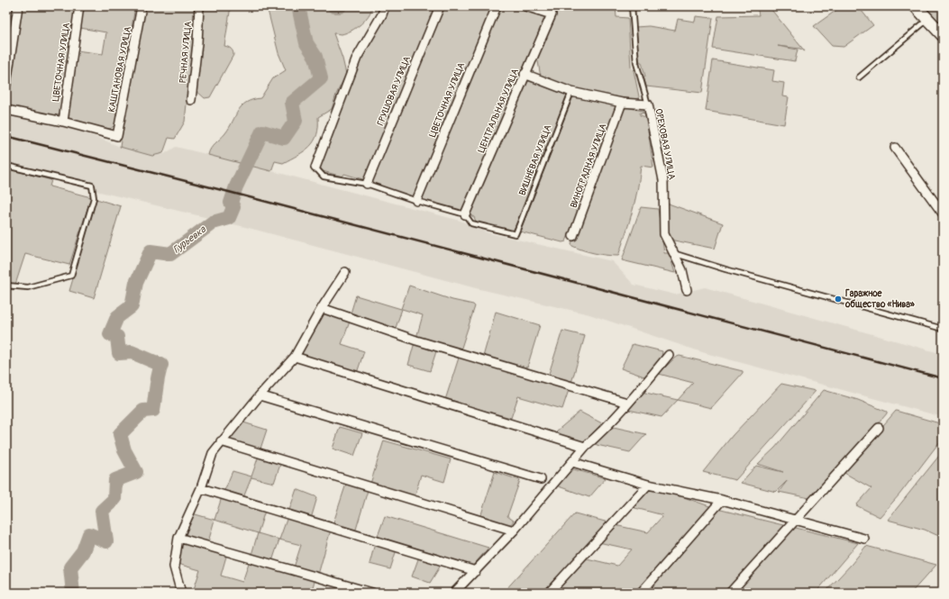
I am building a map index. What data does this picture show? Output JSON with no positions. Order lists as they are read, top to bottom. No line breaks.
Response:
{"streets":{"street":["РЕЧНАЯ УЛИЦА","ЦВЕТОЧНАЯ УЛИЦА","КАШТАНОВАЯ УЛИЦА","ГРУШОВАЯ УЛИЦА","ЦЕНТРАЛЬНАЯ УЛИЦА","ОРЕХОВАЯ УЛИЦА","ВИНОГРАДНАЯ УЛИЦА"],"lane":["ВИШНЁВАЯ УЛИЦА"]},"crossings":[["ЦВЕТОЧНАЯ УЛИЦА","КАШТАНОВАЯ УЛИЦА"],["ЦЕНТРАЛЬНАЯ УЛИЦА","ВИШНЁВАЯ УЛИЦА"]],"water":["Гурьевка"],"places":["Гаражное общество «Нива»"]}
